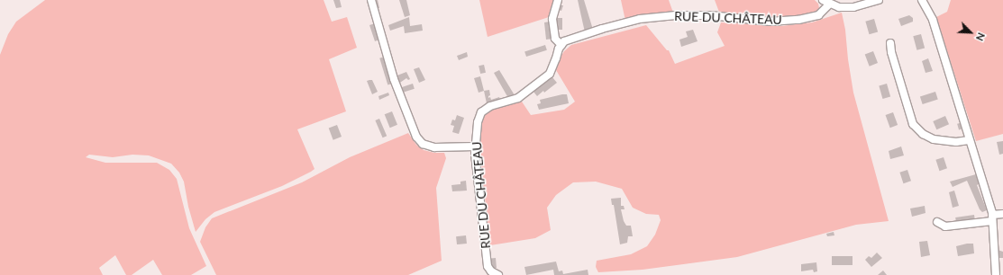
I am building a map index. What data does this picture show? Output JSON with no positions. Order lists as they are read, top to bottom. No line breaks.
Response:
{"streets":{"street":["RUE DU CHÂTEAU"]},"north":"bottom right"}
